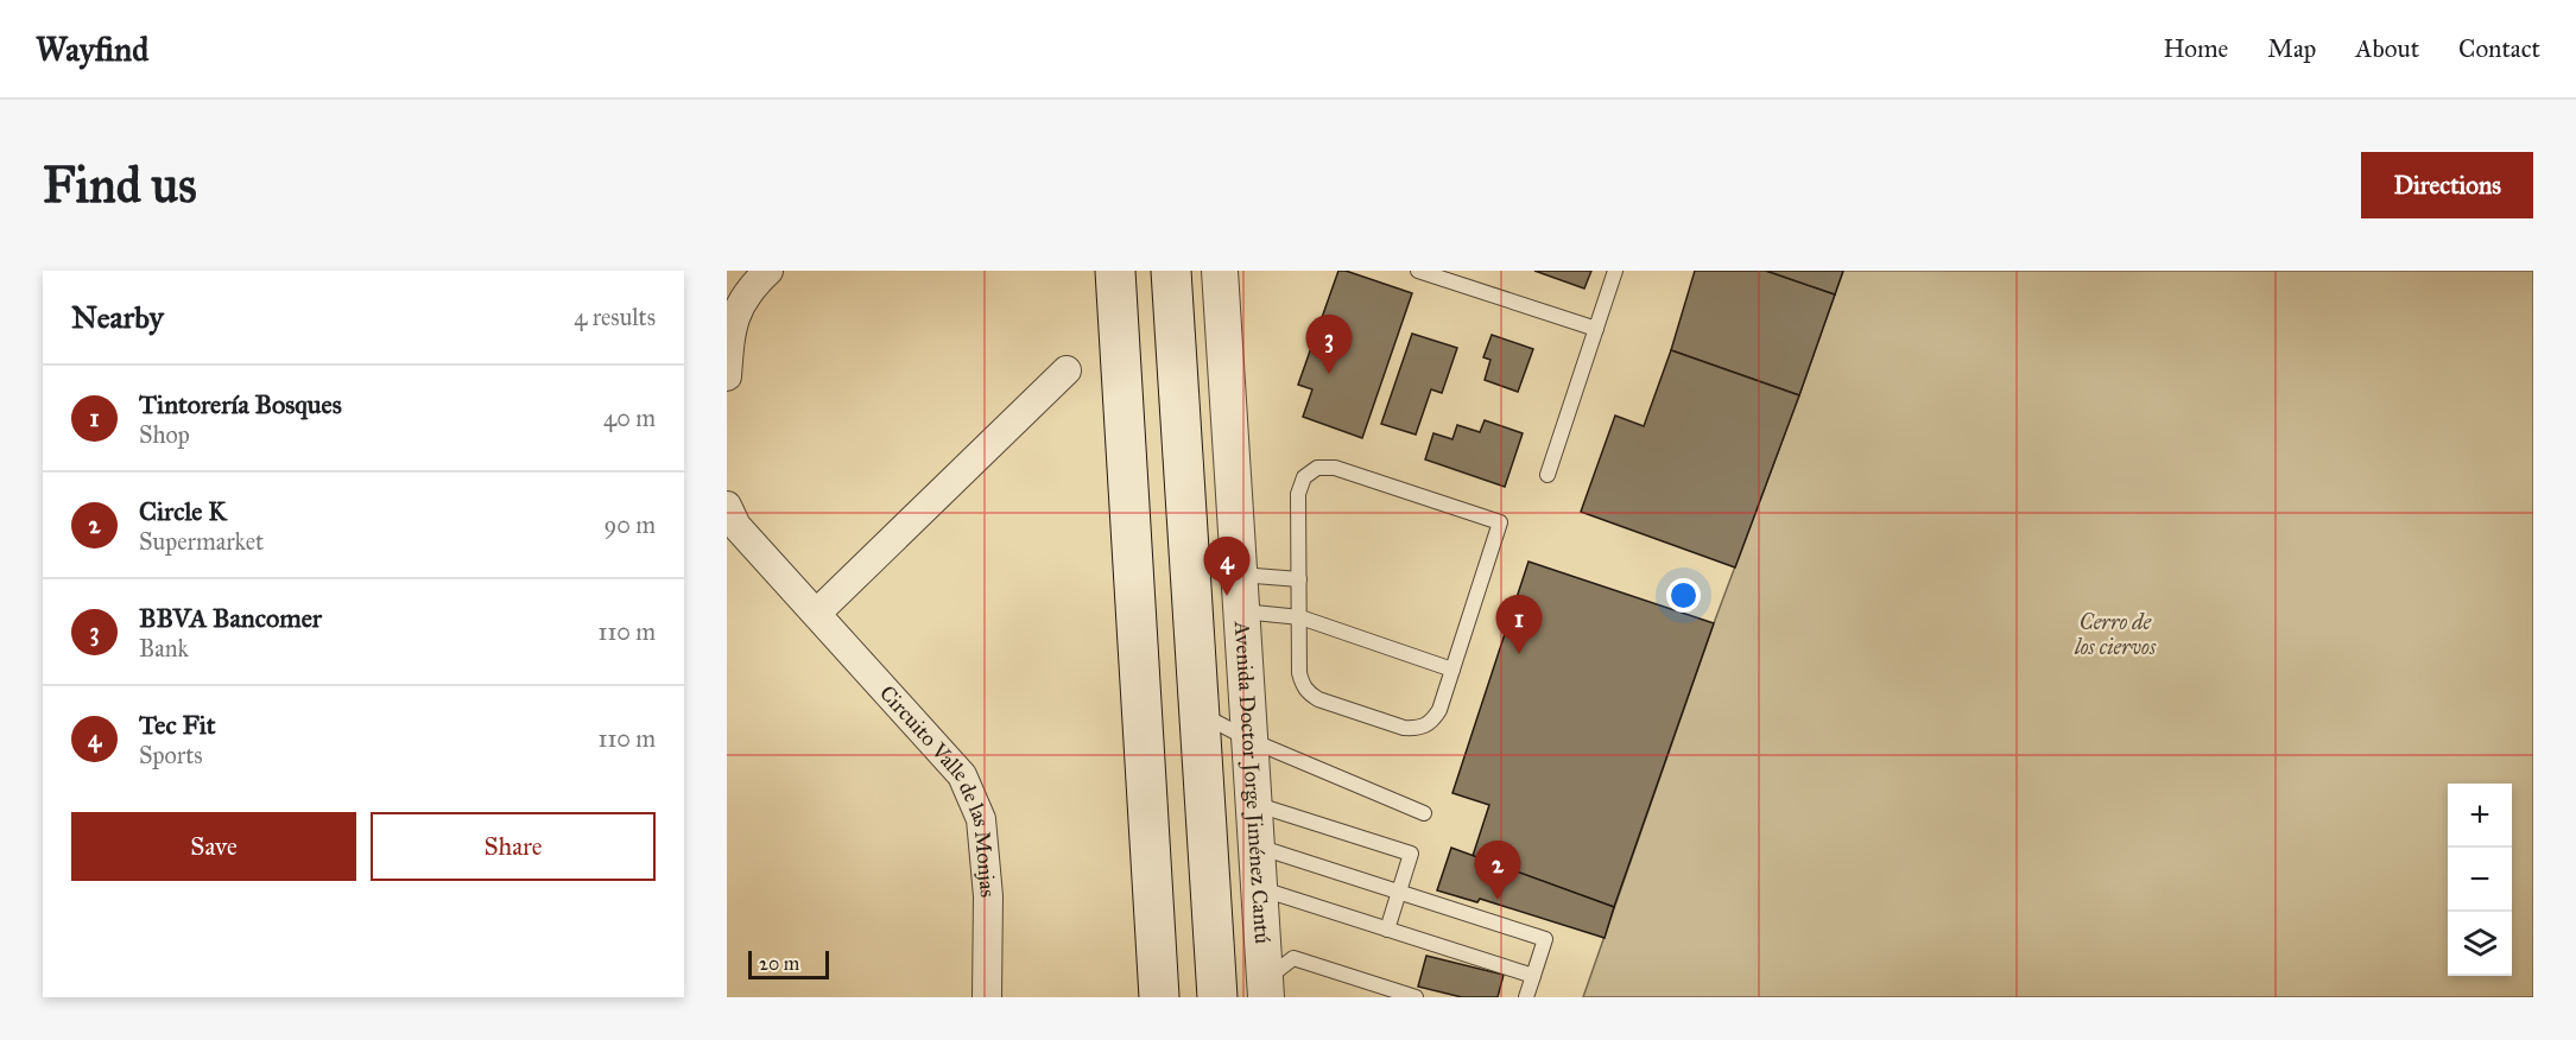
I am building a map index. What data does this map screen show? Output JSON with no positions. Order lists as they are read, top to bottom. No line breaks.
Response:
{"streets":{"street":["Avenida Doctor Jorge Jiménez Cantú","Circuito Valle de las Monjas"]},"parks":["Cerro de los ciervos"],"scale_bar":"20 m","page":{"header":"Wayfind","nav":["Home","Map","About","Contact"],"buttons":["Directions",["Save","Share"]],"title":"Find us","heading":["Nearby","4 results"],"pins":["3","4","1","2"],"list":[{"mark":"1","name":"Tintorería Bosques","note":"Shop","value":"40 m"},{"mark":"2","name":"Circle K","note":"Supermarket","value":"90 m"},{"mark":"3","name":"BBVA Bancomer","note":"Bank","value":"110 m"},{"mark":"4","name":"Tec Fit","note":"Sports","value":"110 m"}],"map_buttons":["+","−"],"scale":"20 m"}}
